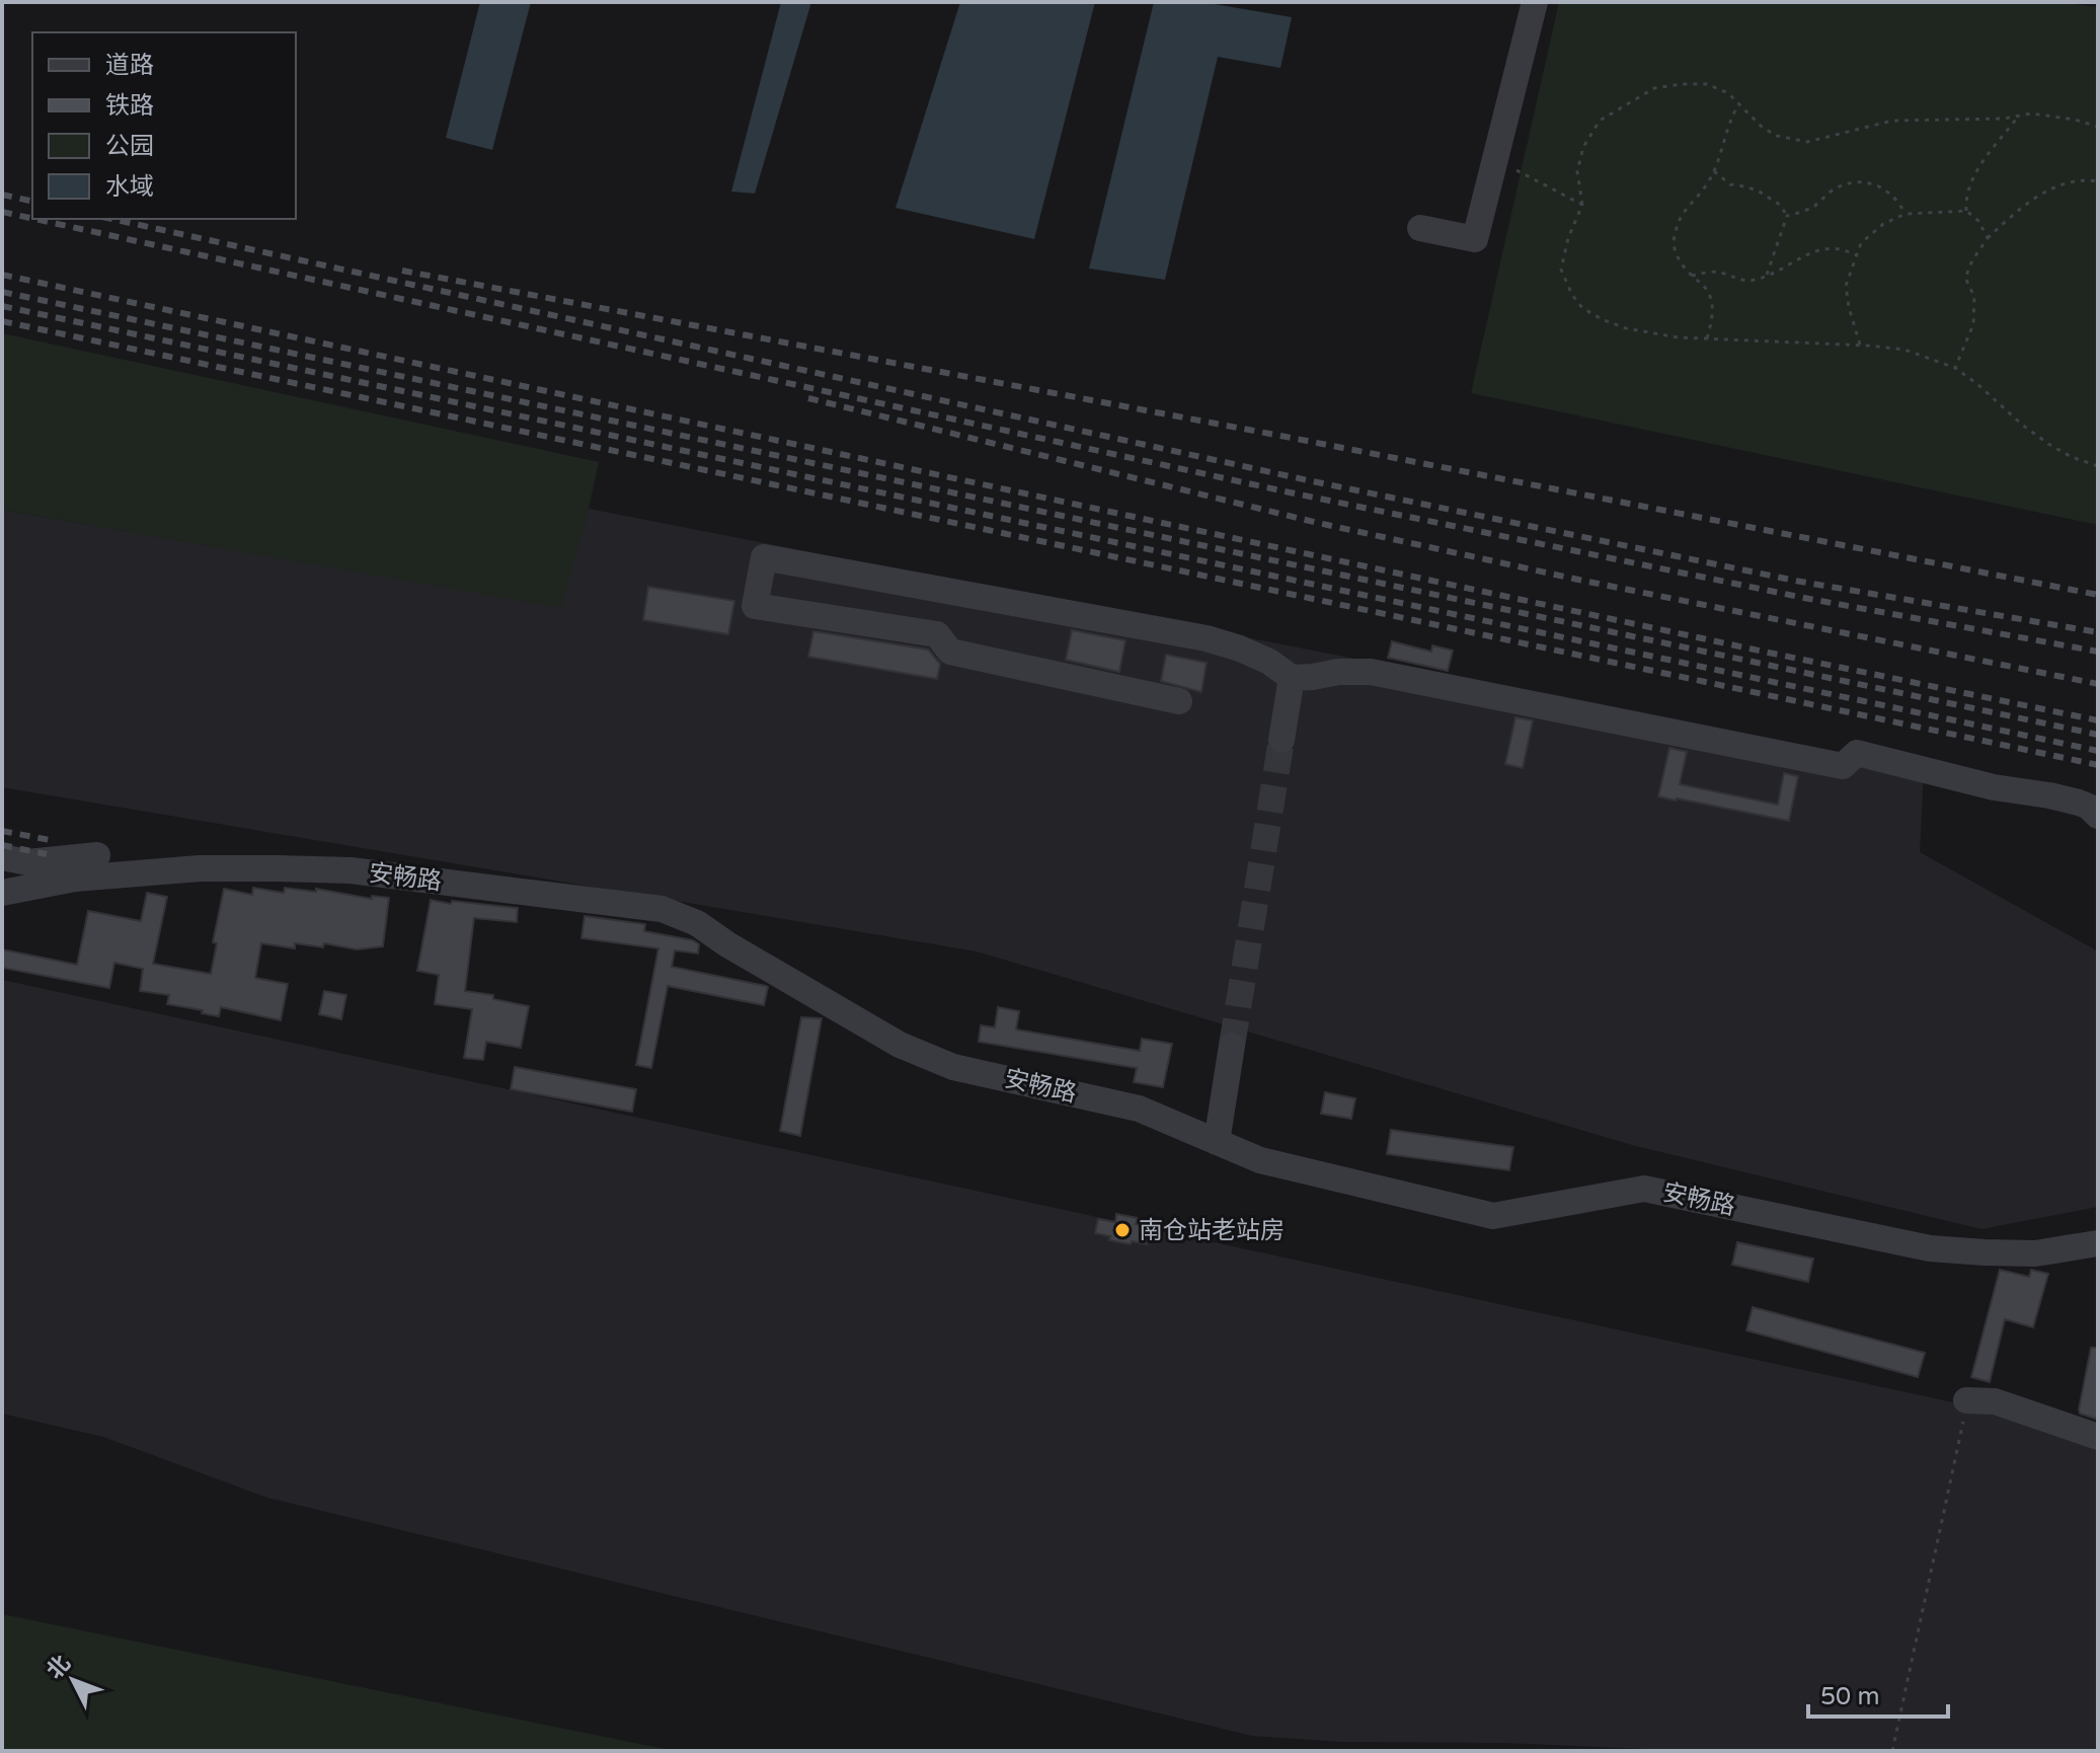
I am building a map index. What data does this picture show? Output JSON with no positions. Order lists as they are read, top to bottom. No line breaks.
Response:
{"streets":{"street":["安畅路"]},"places":["南仓站老站房"],"legend":["道路","铁路","公园","水域"],"scale_bar":"50 m","north":"top left"}
